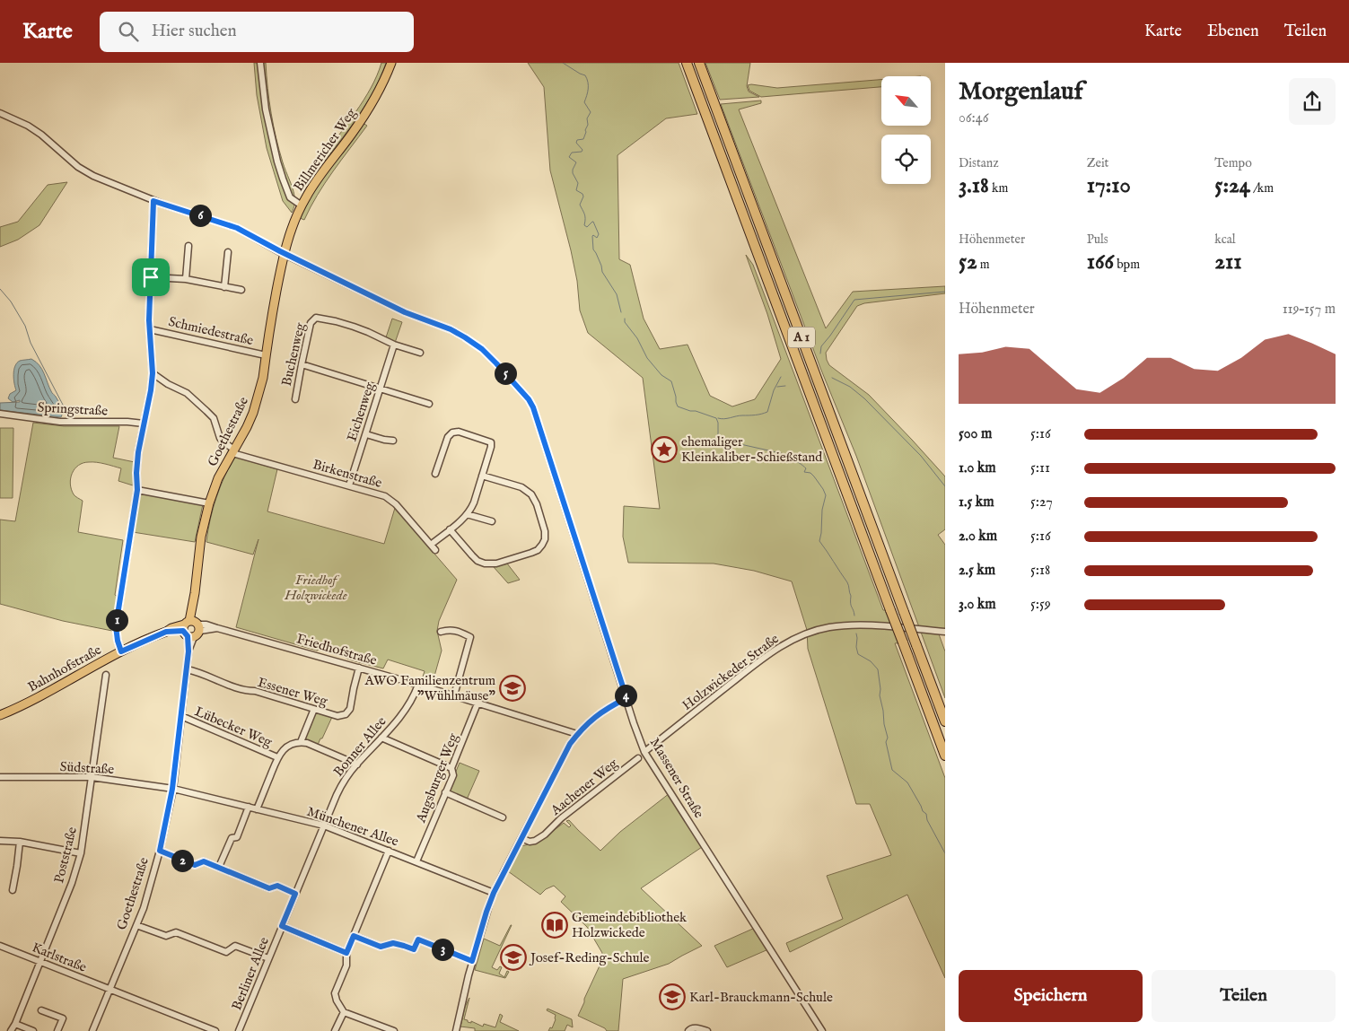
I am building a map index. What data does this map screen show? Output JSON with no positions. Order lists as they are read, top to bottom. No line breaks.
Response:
{"streets":{"highway":["A 1"],"main road":["Billmericher Weg","Goethestraße","Bahnhofstraße"],"street":["Schmiedestraße","Buchenweg","Springstraße","Eichenweg","Birkenstraße","Friedhofstraße","Holzwickeder Straße","Essener Weg","Lübecker Weg","Bonner Allee","Südstraße","Augsburger Weg","Massener Straße","Aachener Weg","Münchener Allee","Poststraße","Karlstraße","Berliner Allee"]},"crossings":[["Billmericher Weg","Goethestraße"],["Billmericher Weg","Massener Straße"],["Schmiedestraße","Goethestraße"],["Buchenweg","Eichenweg"],["Eichenweg","Birkenstraße"],["Goethestraße","Birkenstraße"],["Goethestraße","Friedhofstraße"],["Goethestraße","Bahnhofstraße"],["Goethestraße","Essener Weg"],["Goethestraße","Lübecker Weg"],["Goethestraße","Südstraße"],["Goethestraße","Massener Straße"],["Goethestraße","Münchener Allee"],["Goethestraße","Karlstraße"],["Friedhofstraße","Bahnhofstraße"],["Friedhofstraße","Essener Weg"],["Friedhofstraße","Bonner Allee"],["Friedhofstraße","Augsburger Weg"],["Holzwickeder Straße","Massener Straße"],["Bonner Allee","Münchener Allee"],["Bonner Allee","Berliner Allee"],["Südstraße","Münchener Allee"],["Südstraße","Poststraße"],["Augsburger Weg","Münchener Allee"],["Münchener Allee","Berliner Allee"],["Poststraße","Karlstraße"]],"parks":["Friedhof Holzwickede"],"places":{"place":["ehemaliger Kleinkaliber-Schießstand"],"school or university":["AWO Familienzentrum \"Wühlmäuse\"","Josef-Reding-Schule","Karl-Brauckmann-Schule"],"library":["Gemeindebibliothek Holzwickede"]},"north":"top left","page":{"header":"Karte","search":"Hier suchen","nav":["Karte","Ebenen","Teilen"],"heading":["Morgenlauf","06:46"],"stats":[["Distanz","3.18 km"],["Zeit","17:10"],["Tempo","5:24 /km"],["Höhenmeter","52 m"],["Puls","166 bpm"],["kcal","211"]],"pins":["6","5","1","4","2","3"],"chart":["Höhenmeter","119–157 m"],"list":[{"name":"500 m","note":"5:16"},{"name":"1.0 km","note":"5:11"},{"name":"1.5 km","note":"5:27"},{"name":"2.0 km","note":"5:16"},{"name":"2.5 km","note":"5:18"},{"name":"3.0 km","note":"5:59"}],"buttons":["Speichern","Teilen"]}}
